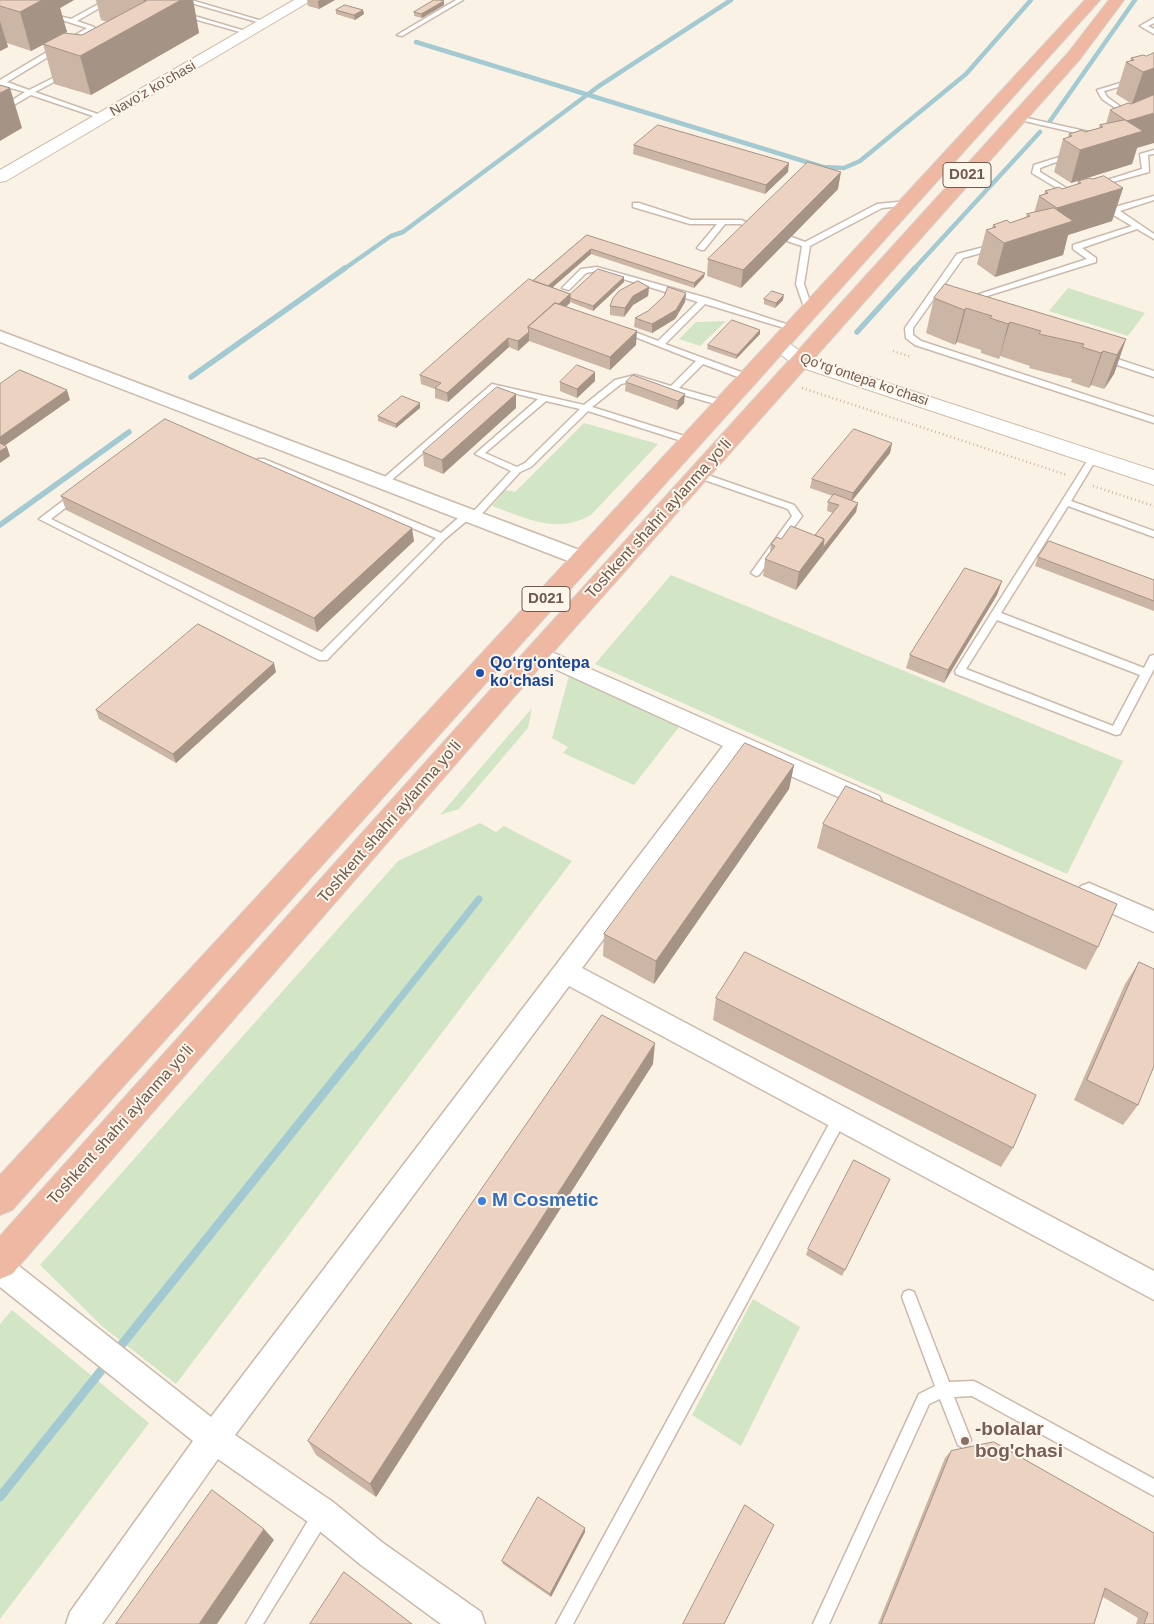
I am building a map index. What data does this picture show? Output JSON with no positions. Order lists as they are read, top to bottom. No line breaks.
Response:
{"streets":{"highway":["D021","Toshkent shahri aylanma yoʻli"],"main road":["Navo'z ko'chasi","Qoʻrgʻontepa koʻchasi"]},"crossings":[["Qoʻrgʻontepa koʻchasi","Toshkent shahri aylanma yoʻli"]],"places":["Qoʻrgʻontepa koʻchasi","M Cosmetic","-bolalar bog'chasi"]}
